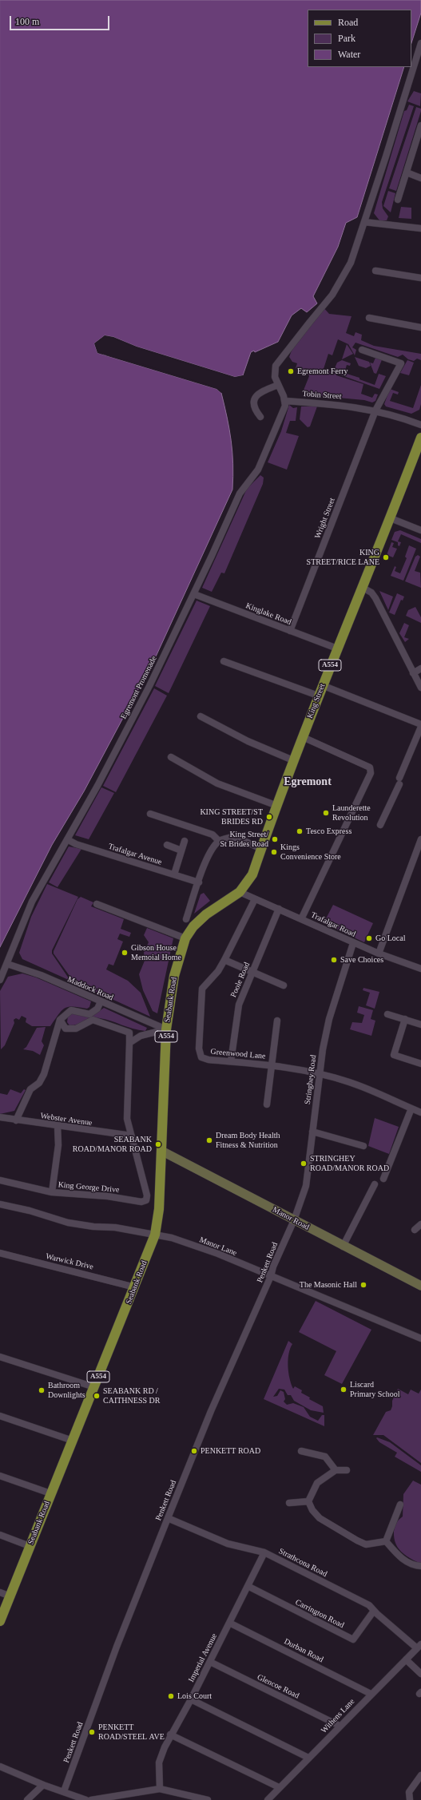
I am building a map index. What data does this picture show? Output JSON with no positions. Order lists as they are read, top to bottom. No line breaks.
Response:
{"streets":{"main road":["A554","King Street","Seabank Road","Manor Road"],"street":["Tobin Street","Wright Street","Kinglake Road","Egremont Promenade","Trafalgar Avenue","Trafalgar Road","Poole Road","Maddock Road","Greenwood Lane","Stringhey Road","Webster Avenue","King George Drive","Manor Lane","Warwick Drive","Penkett Road","Strathcona Road","Carrington Road","Durban Road","Imperial Avenue","Glencoe Road","Withens Lane"]},"crossings":[["Tobin Street","Wright Street"],["Tobin Street","Egremont Promenade"],["Wright Street","Kinglake Road"],["Kinglake Road","Egremont Promenade"],["Kinglake Road","King Street"],["Egremont Promenade","Trafalgar Avenue"],["Egremont Promenade","Maddock Road"],["King Street","Trafalgar Road"],["King Street","Seabank Road"],["Trafalgar Road","Poole Road"],["Trafalgar Road","Greenwood Lane"],["Trafalgar Road","Stringhey Road"],["Poole Road","Greenwood Lane"],["Maddock Road","Seabank Road"],["Seabank Road","Manor Road"],["Seabank Road","Manor Lane"],["Seabank Road","Warwick Drive"],["Greenwood Lane","Stringhey Road"],["Stringhey Road","Manor Road"],["Stringhey Road","Penkett Road"],["Webster Avenue","King George Drive"],["Manor Road","Penkett Road"],["Manor Lane","Penkett Road"],["Penkett Road","Strathcona Road"],["Strathcona Road","Carrington Road"],["Strathcona Road","Imperial Avenue"],["Strathcona Road","Withens Lane"],["Carrington Road","Imperial Avenue"],["Durban Road","Imperial Avenue"],["Durban Road","Withens Lane"],["Imperial Avenue","Glencoe Road"],["Glencoe Road","Withens Lane"]],"districts":["Egremont"],"places":["Egremont Ferry","KING STREET/RICE LANE","Launderette Revolution","KING STREET/ST BRIDES RD","Tesco Express","King Street/ St Brides Road","Kings Convenience Store","Go Local","Gibson House Memoial Home","Save Choices","Dream Body Health Fitness & Nutrition","SEABANK ROAD/MANOR ROAD","STRINGHEY ROAD/MANOR ROAD","The Masonic Hall","Liscard Primary School","Bathroom Downlights","SEABANK RD / CAITHNESS DR","PENKETT ROAD","Lois Court","PENKETT ROAD/STEEL AVE"],"legend":["Road","Park","Water"],"scale_bar":"100 m"}
